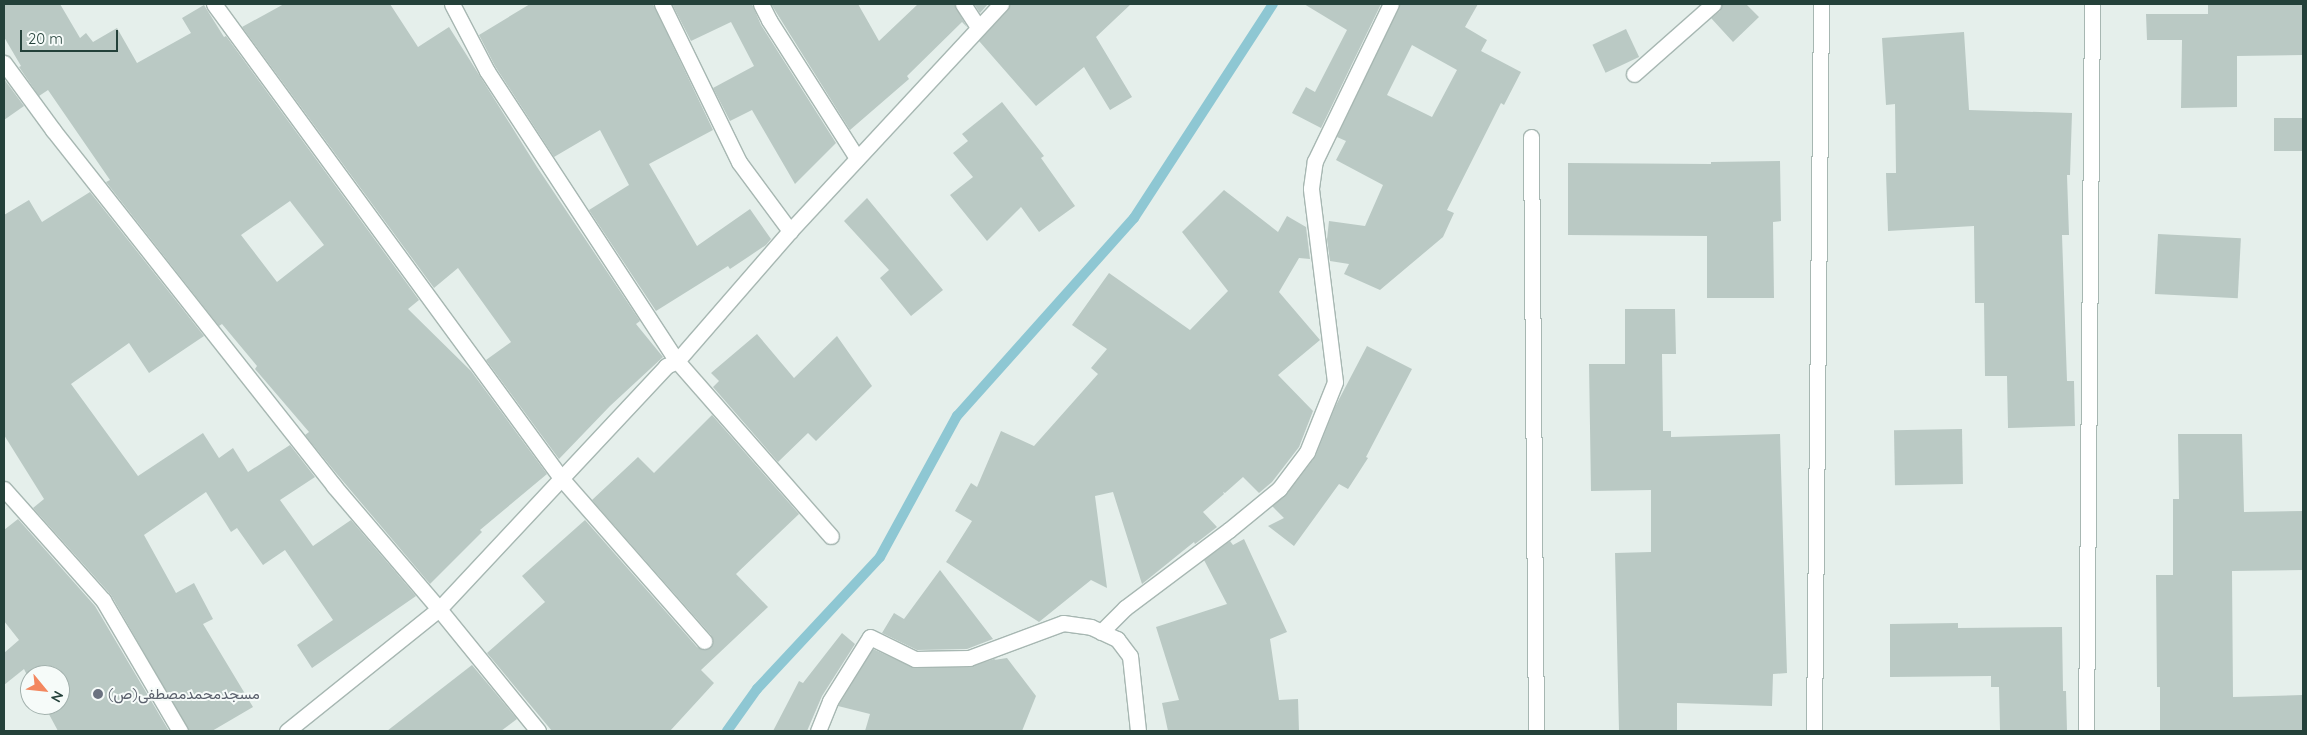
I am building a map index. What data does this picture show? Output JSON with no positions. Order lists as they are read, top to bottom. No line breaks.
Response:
{"places":["مسجدمحمدمصطفی(ص)"],"scale_bar":"20 m","north":"bottom right"}
